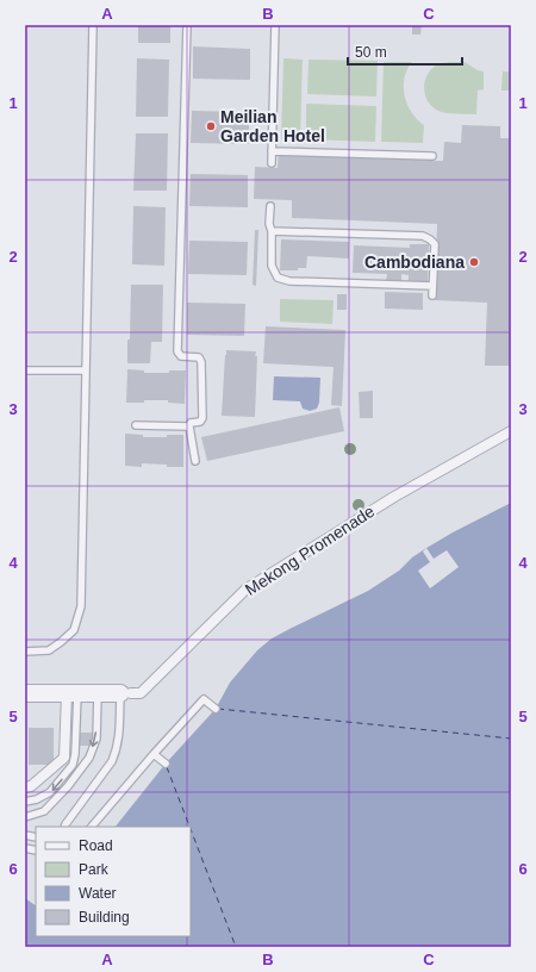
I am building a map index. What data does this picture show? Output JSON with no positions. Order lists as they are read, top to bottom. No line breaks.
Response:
{"streets":{"street":["Mekong Promenade"]},"places":["Meilian Garden Hotel","Cambodiana"],"legend":["Road","Park","Water","Building"],"scale_bar":"50 m","grid":{"columns":["A","B","C"],"rows":["1","2","3","4","5","6"]}}
